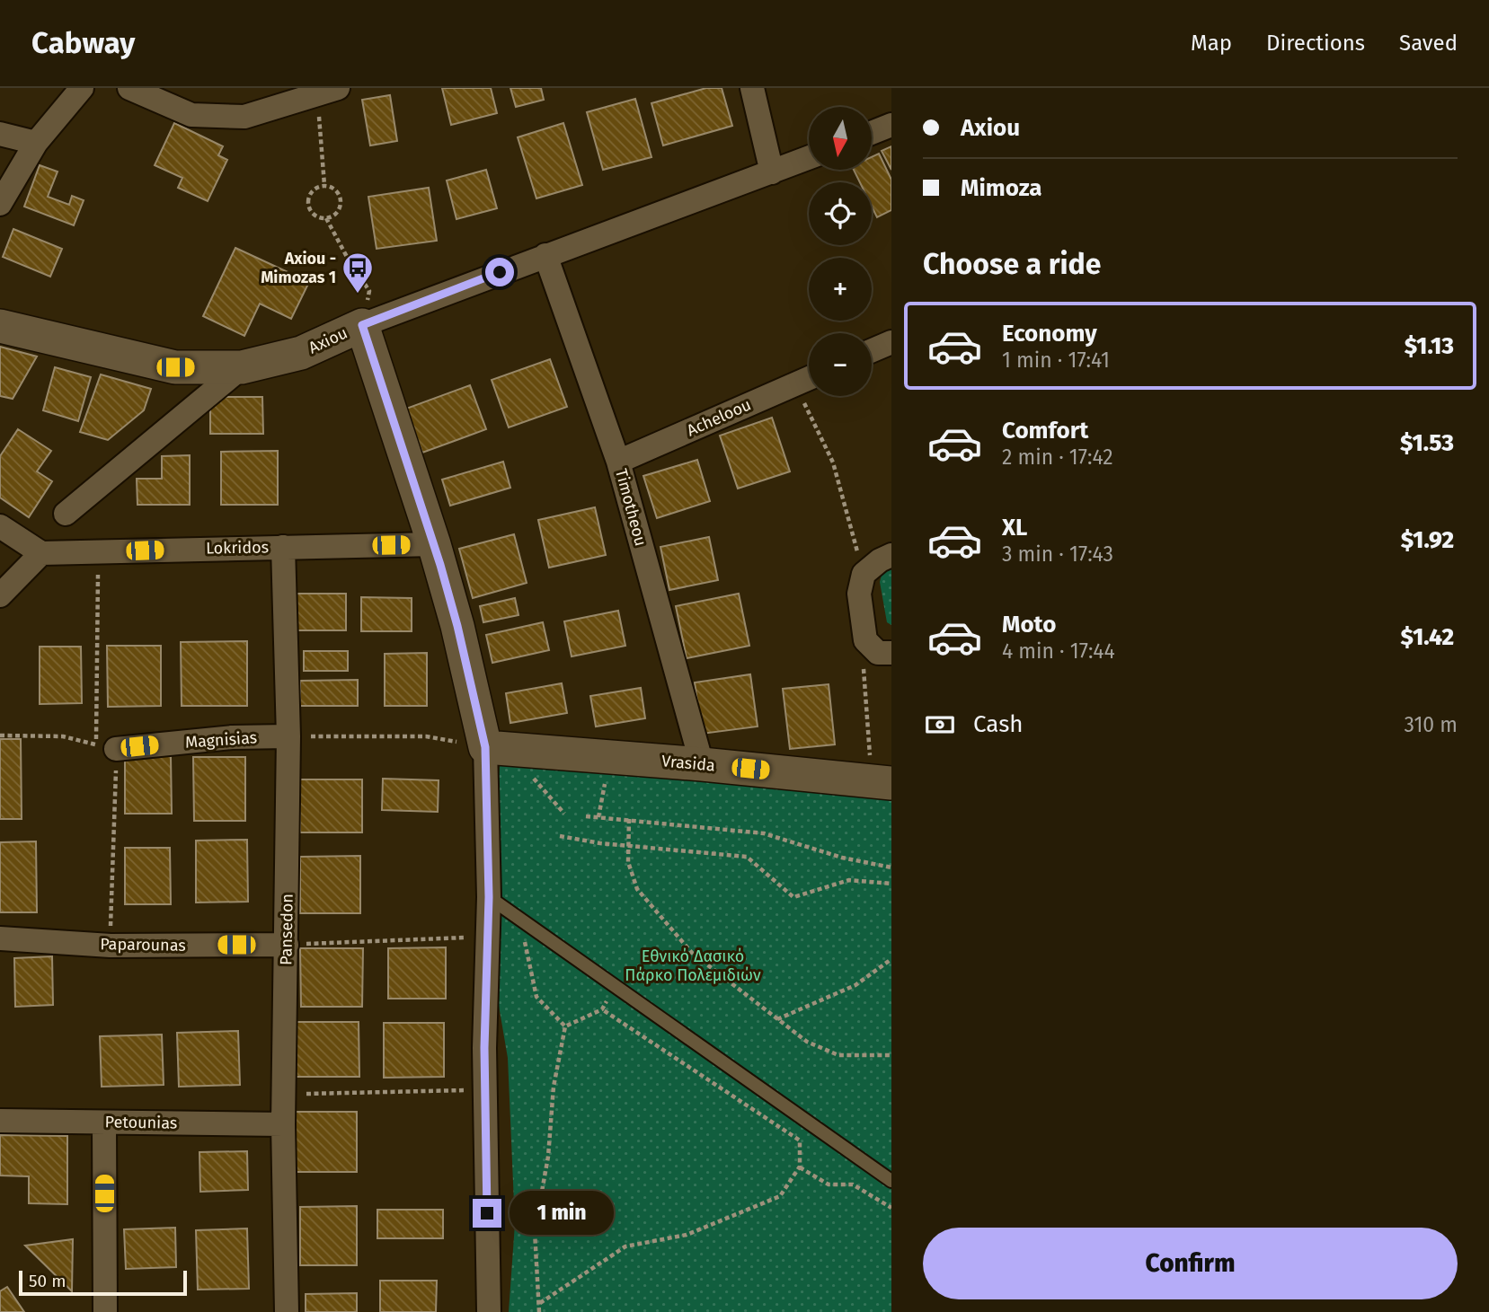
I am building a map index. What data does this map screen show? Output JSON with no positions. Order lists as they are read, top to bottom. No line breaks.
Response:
{"streets":{"street":["Axiou","Acheloou","Timotheou","Lokridos","Magnisias","Vrasida","Pansedon","Paparounas","Petounias"]},"crossings":[["Axiou","Timotheou"],["Acheloou","Timotheou"],["Timotheou","Vrasida"],["Lokridos","Pansedon"],["Magnisias","Pansedon"],["Pansedon","Paparounas"],["Pansedon","Petounias"]],"parks":["Εθνικό Δασικό Πάρκο Πολεμιδιών"],"places":{"bus stop":["Axiou - Mimozas 1"]},"scale_bar":"50 m","north":"bottom","page":{"header":"Cabway","nav":["Map","Directions","Saved"],"banner":["Axiou","Mimoza"],"map_buttons":["+","−"],"heading":"Choose a ride","list":[{"name":"Economy","note":"1 min · 17:41","value":"$1.13"},{"name":"Comfort","note":"2 min · 17:42","value":"$1.53"},{"name":"XL","note":"3 min · 17:43","value":"$1.92"},{"name":"Moto","note":"4 min · 17:44","value":"$1.42"}],"pay":["Cash","310 m"],"bubble":"1 min","buttons":"Confirm","scale":"50 m"}}
